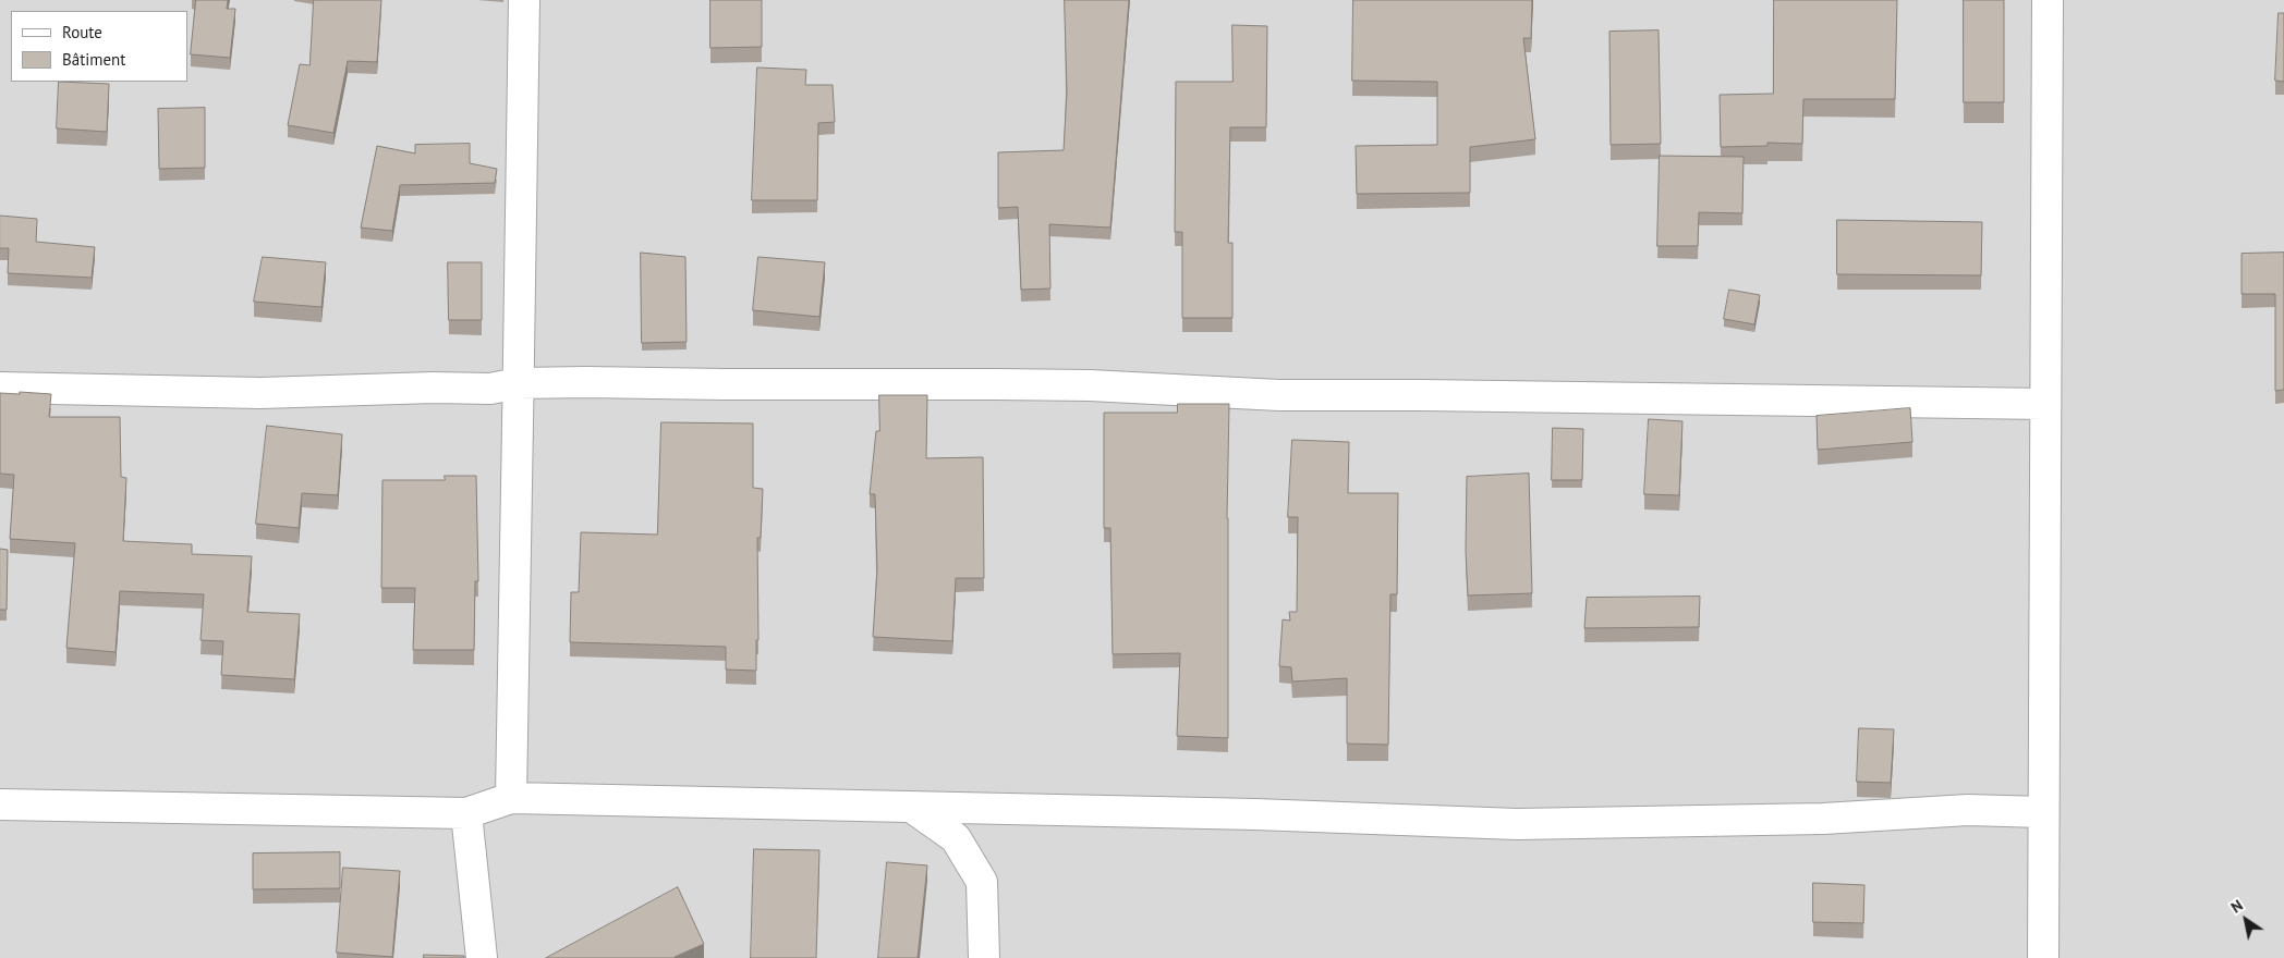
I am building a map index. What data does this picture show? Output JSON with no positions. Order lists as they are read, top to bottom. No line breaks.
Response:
{"legend":["Route","Bâtiment"],"north":"top left"}
